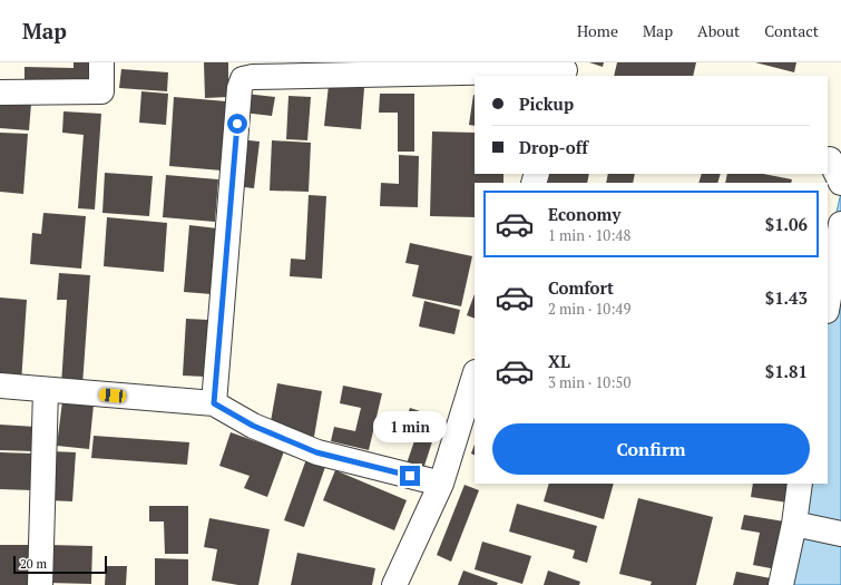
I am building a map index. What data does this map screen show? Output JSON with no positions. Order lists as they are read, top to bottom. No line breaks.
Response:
{"scale_bar":"20 m","page":{"header":"Map","nav":["Home","Map","About","Contact"],"banner":["Pickup","Drop-off"],"list":[{"name":"Economy","note":"1 min · 10:48","value":"$1.06"},{"name":"Comfort","note":"2 min · 10:49","value":"$1.43"},{"name":"XL","note":"3 min · 10:50","value":"$1.81"}],"bubble":"1 min","buttons":"Confirm","scale":"20 m"}}
